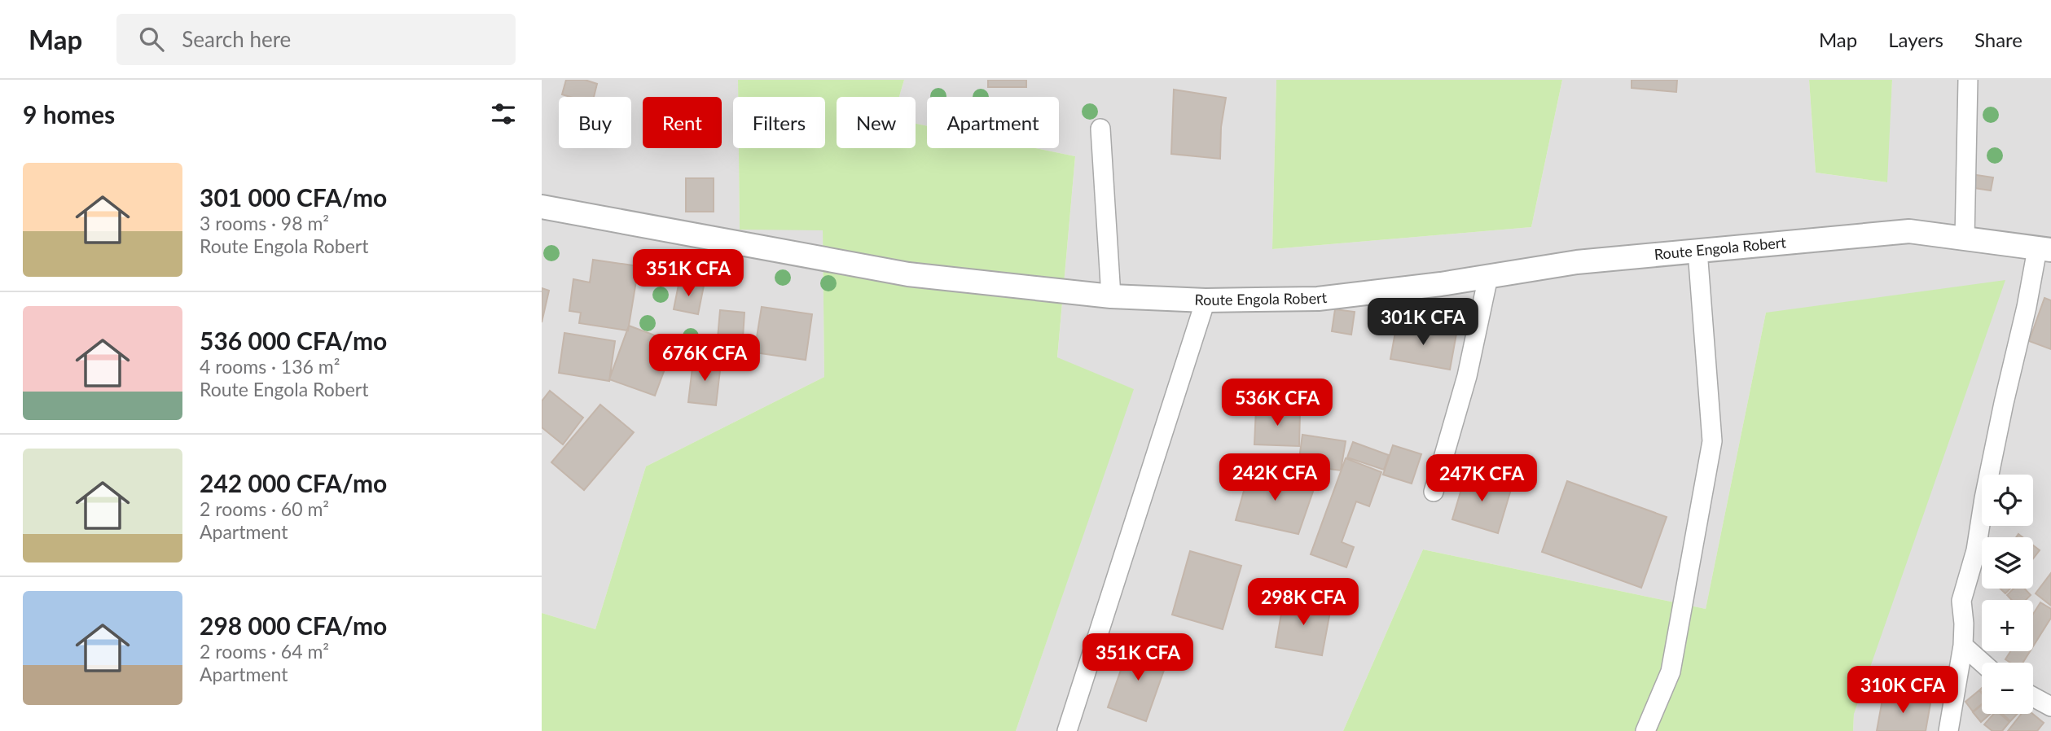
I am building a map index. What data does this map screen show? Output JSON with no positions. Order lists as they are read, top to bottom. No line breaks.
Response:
{"streets":{"street":["Route Engola Robert"]},"page":{"header":"Map","search":"Search here","nav":["Map","Layers","Share"],"heading":"9 homes","chip":["Buy","Rent","Filters","New","Apartment"],"list":[{"name":"301 000 CFA/mo","note":"3 rooms · 98 m² · Route Engola Robert"},{"name":"536 000 CFA/mo","note":"4 rooms · 136 m² · Route Engola Robert"},{"name":"242 000 CFA/mo","note":"2 rooms · 60 m² · Apartment"},{"name":"298 000 CFA/mo","note":"2 rooms · 64 m² · Apartment"}],"price":["351K CFA","301K CFA","676K CFA","536K CFA","242K CFA","247K CFA","298K CFA","351K CFA","310K CFA"],"map_buttons":["+","−"]}}
